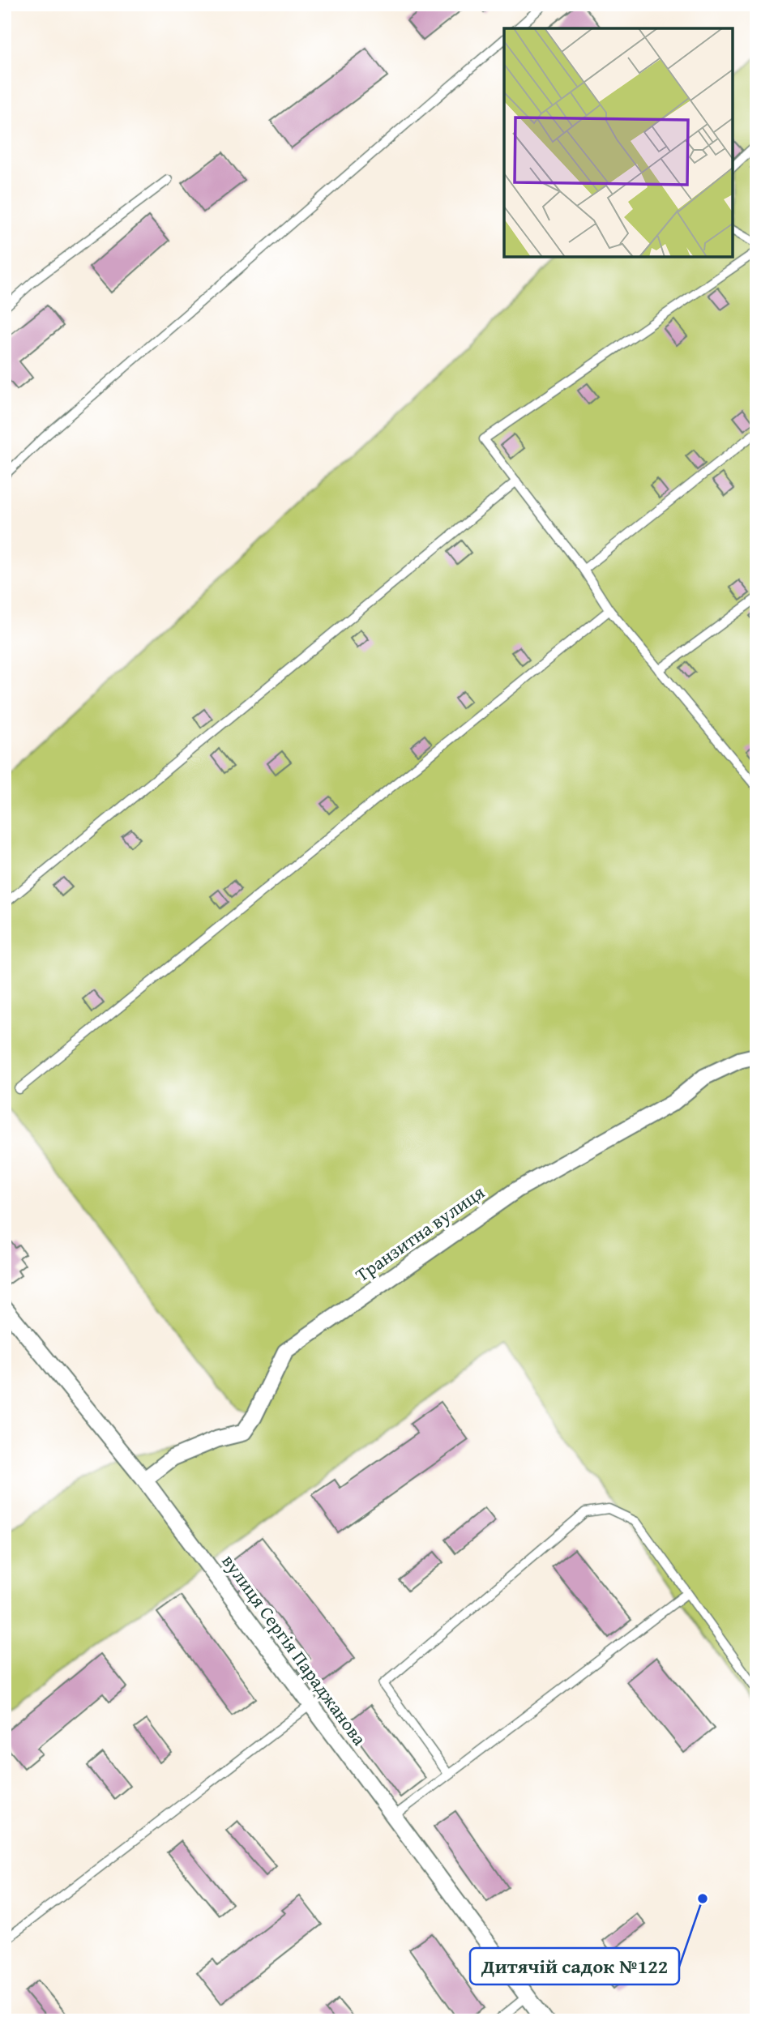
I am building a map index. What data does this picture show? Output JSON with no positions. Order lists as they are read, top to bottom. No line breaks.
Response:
{"streets":{"street":["Транзитна вулиця","вулиця Сергія Параджанова"]},"crossings":[["Транзитна вулиця","вулиця Сергія Параджанова"]],"places":["Дитячій садок №122"]}
